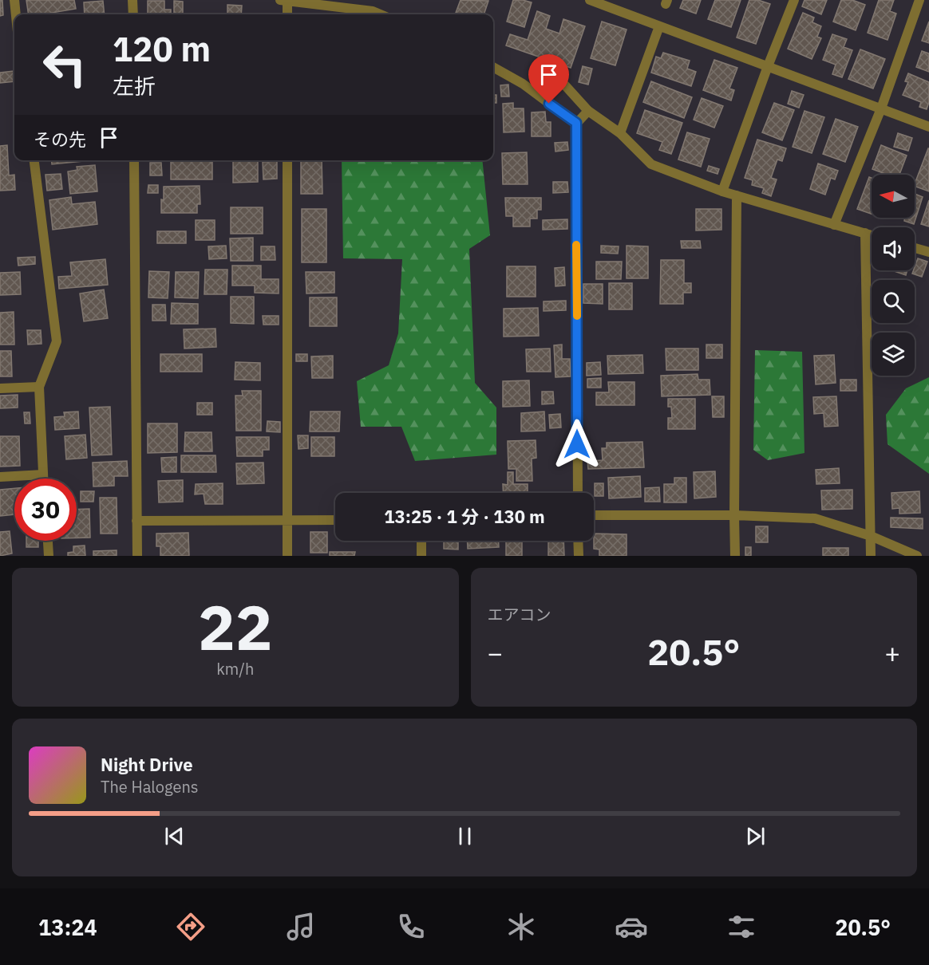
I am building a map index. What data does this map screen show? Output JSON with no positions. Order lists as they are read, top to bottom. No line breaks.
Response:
{"north":"left","page":{"turn":["120 m","左折"],"then":"その先","limit":"30","trip":"13:25 · 1 分 · 130 m","tile":[["22","km/h"],"エアコン"],"heat":["−","20.5°","+"],"song":["Night Drive","The Halogens"],"tabs":["13:24","20.5°"]}}
